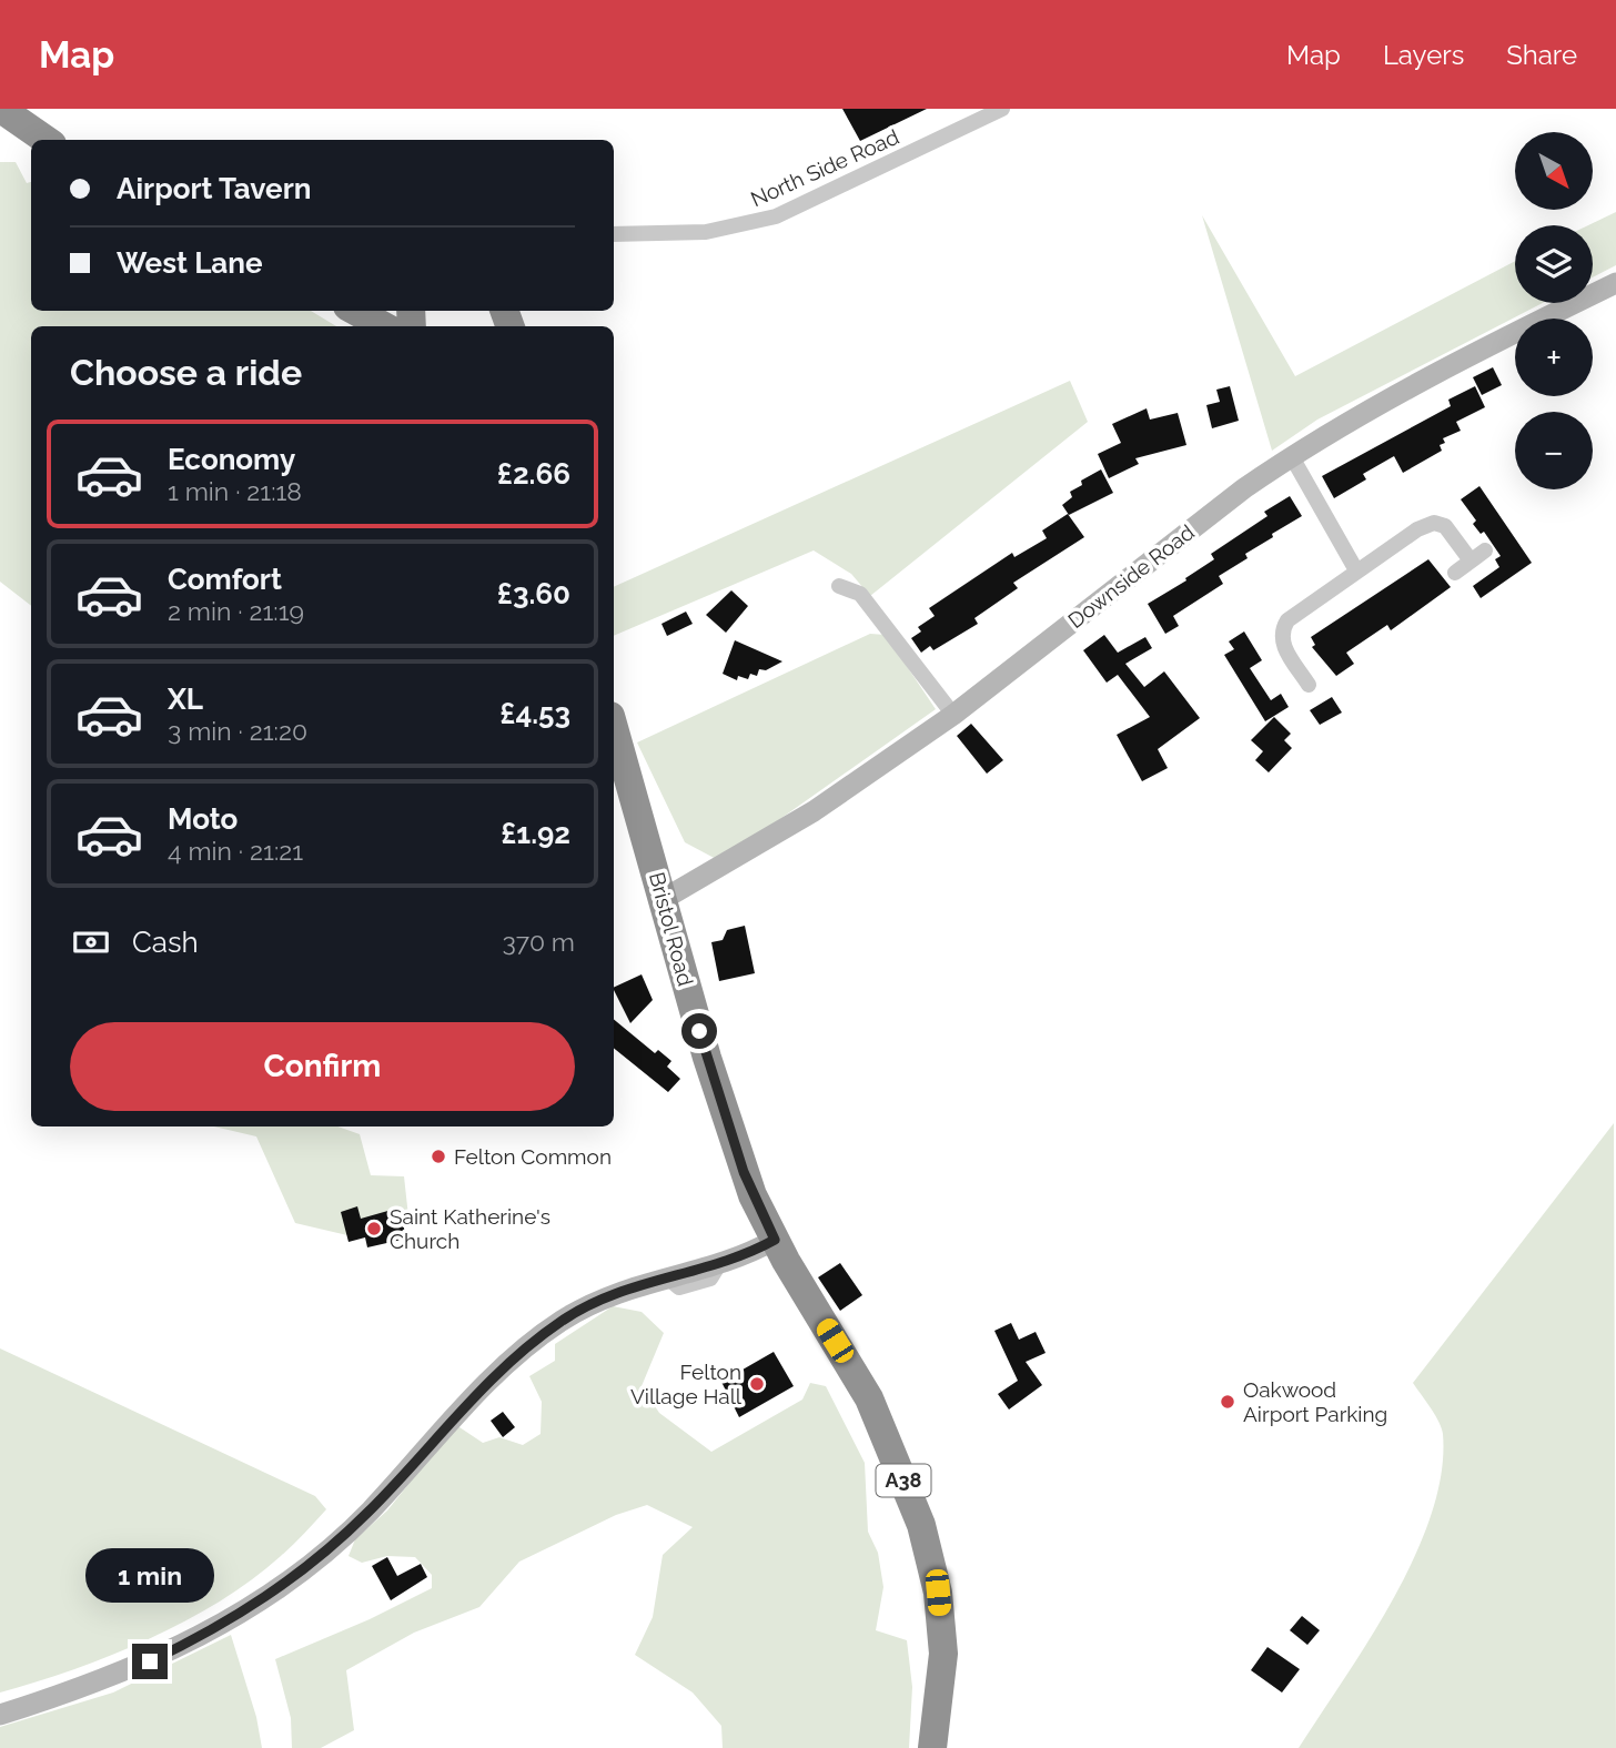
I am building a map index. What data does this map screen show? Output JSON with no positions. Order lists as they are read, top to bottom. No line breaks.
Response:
{"streets":{"highway":["Bristol Road","A38"],"street":["North Side Road","Downside Road"]},"crossings":[["Downside Road","Bristol Road"]],"places":["Felton Common","Saint Katherine's Church","Felton Village Hall","Oakwood Airport Parking"],"north":"bottom right","page":{"header":"Map","nav":["Map","Layers","Share"],"map_buttons":["+","−"],"banner":["Airport Tavern","West Lane"],"heading":"Choose a ride","list":[{"name":"Economy","note":"1 min · 21:18","value":"£2.66"},{"name":"Comfort","note":"2 min · 21:19","value":"£3.60"},{"name":"XL","note":"3 min · 21:20","value":"£4.53"},{"name":"Moto","note":"4 min · 21:21","value":"£1.92"}],"pay":["Cash","370 m"],"buttons":"Confirm","bubble":"1 min"}}
